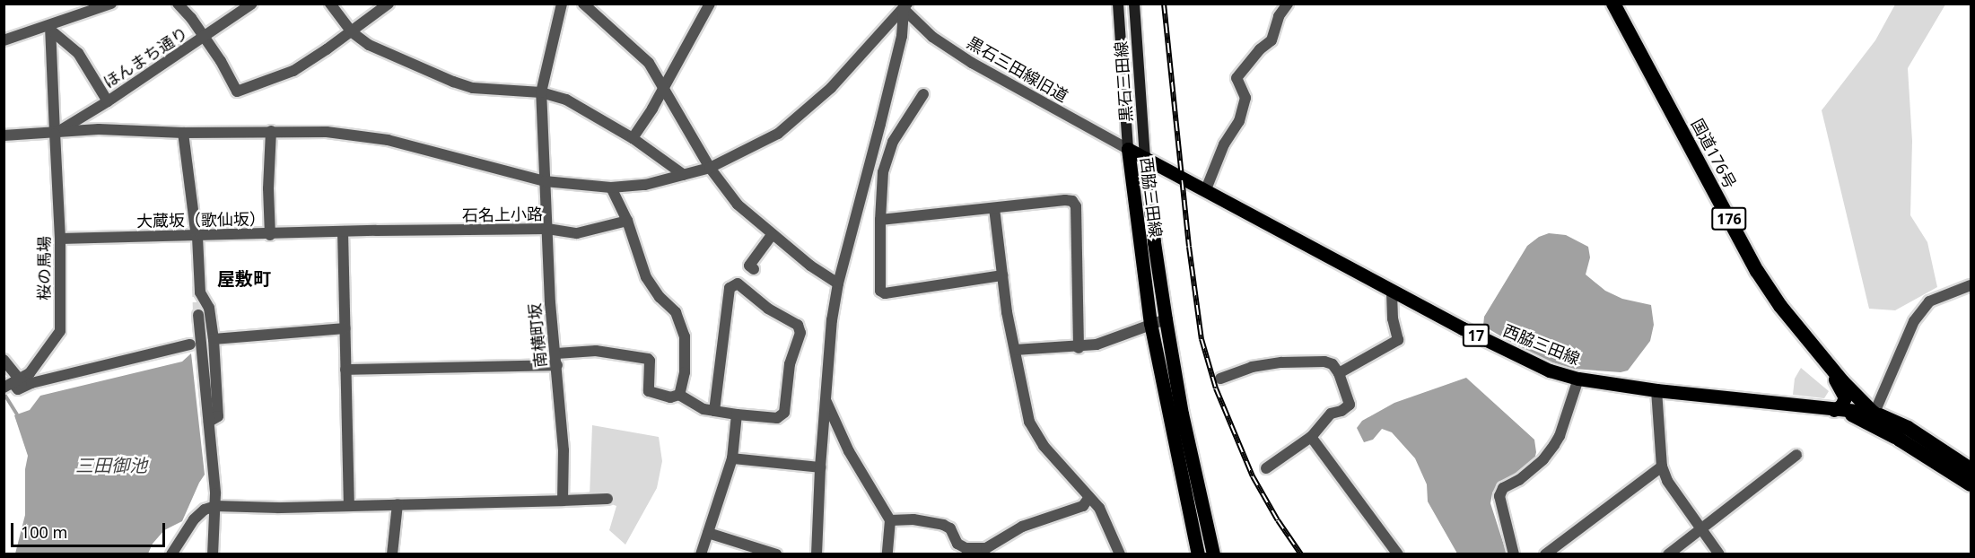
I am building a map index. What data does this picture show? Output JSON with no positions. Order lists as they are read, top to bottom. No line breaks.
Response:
{"streets":{"highway":["国道176号","176"],"main road":["黒石三田線","西脇三田線","17"],"street":["ほんまち通り","黒石三田線旧道","石名上小路","大蔵坂（歌仙坂）","桜の馬場","南横町坂"]},"crossings":[["ほんまち通り","桜の馬場"],["黒石三田線旧道","黒石三田線"],["黒石三田線旧道","西脇三田線"],["黒石三田線","西脇三田線"],["国道176号","西脇三田線"],["石名上小路","大蔵坂（歌仙坂）"],["石名上小路","南横町坂"],["大蔵坂（歌仙坂）","桜の馬場"]],"districts":["屋敷町"],"water":["三田御池"],"scale_bar":"100 m"}
